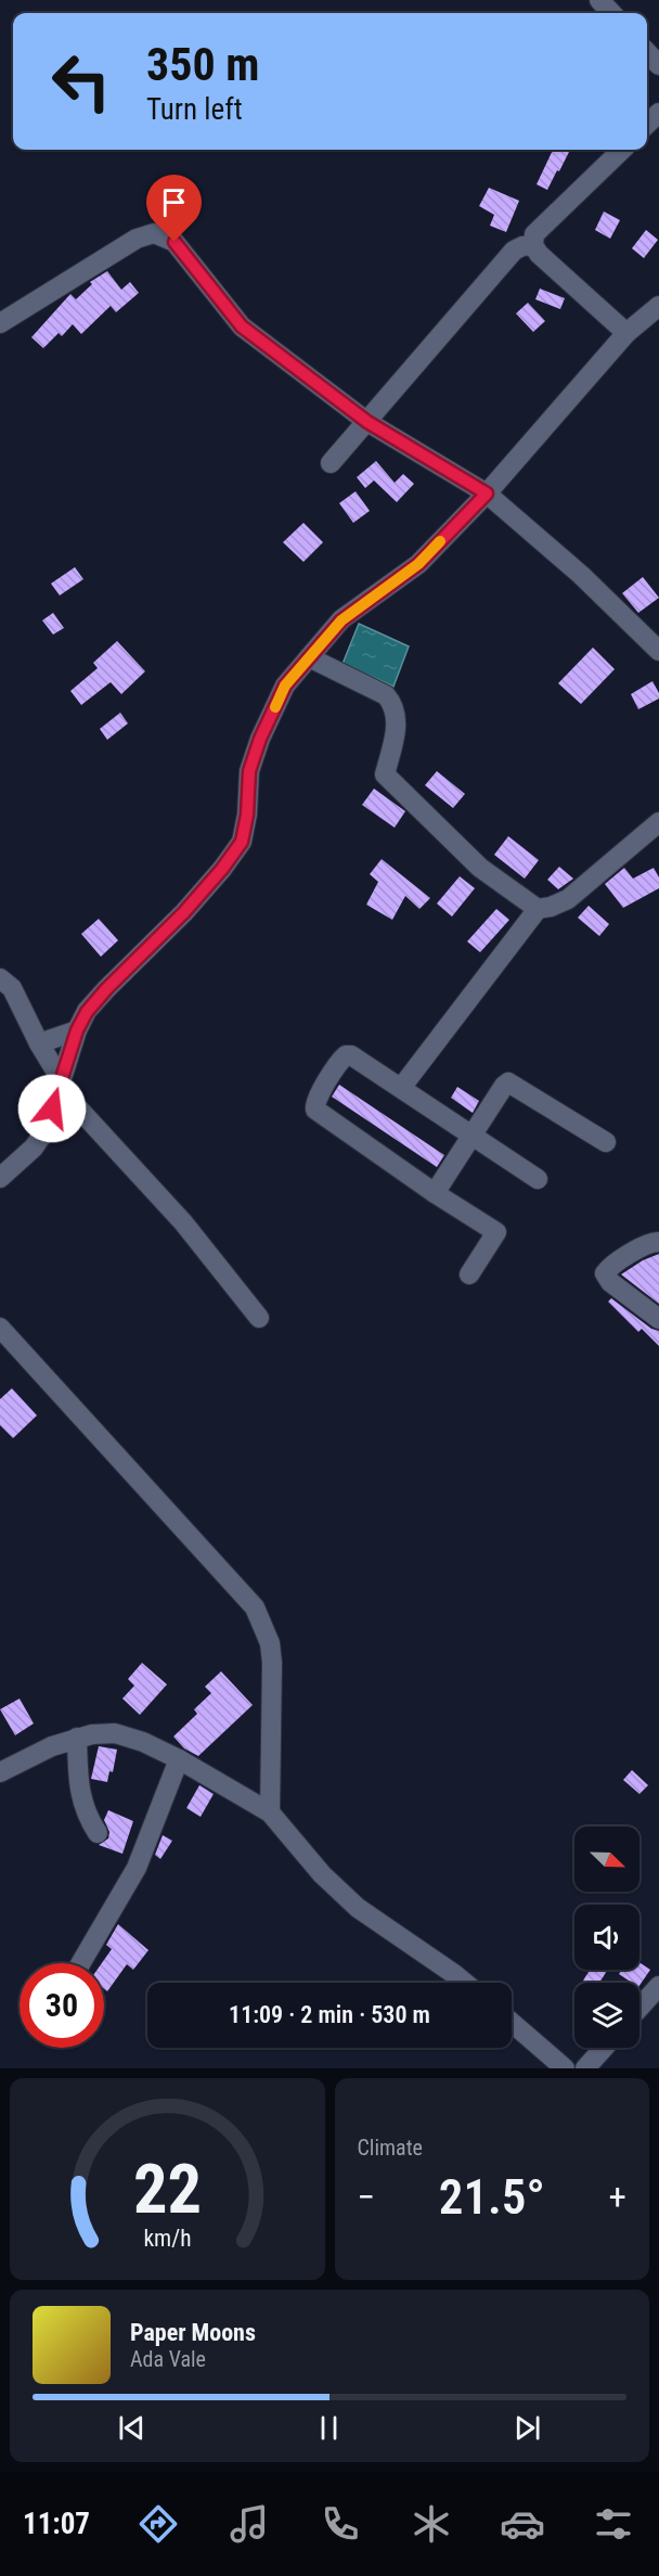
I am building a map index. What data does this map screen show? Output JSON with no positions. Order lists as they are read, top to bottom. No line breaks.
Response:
{"north":"bottom right","page":{"turn":["350 m","Turn left"],"limit":"30","trip":"11:09 · 2 min · 530 m","tile":"Climate","heat":["−","21.5°","+"],"song":["Paper Moons","Ada Vale"],"tabs":"11:07","gauge":["22","km/h"]}}
